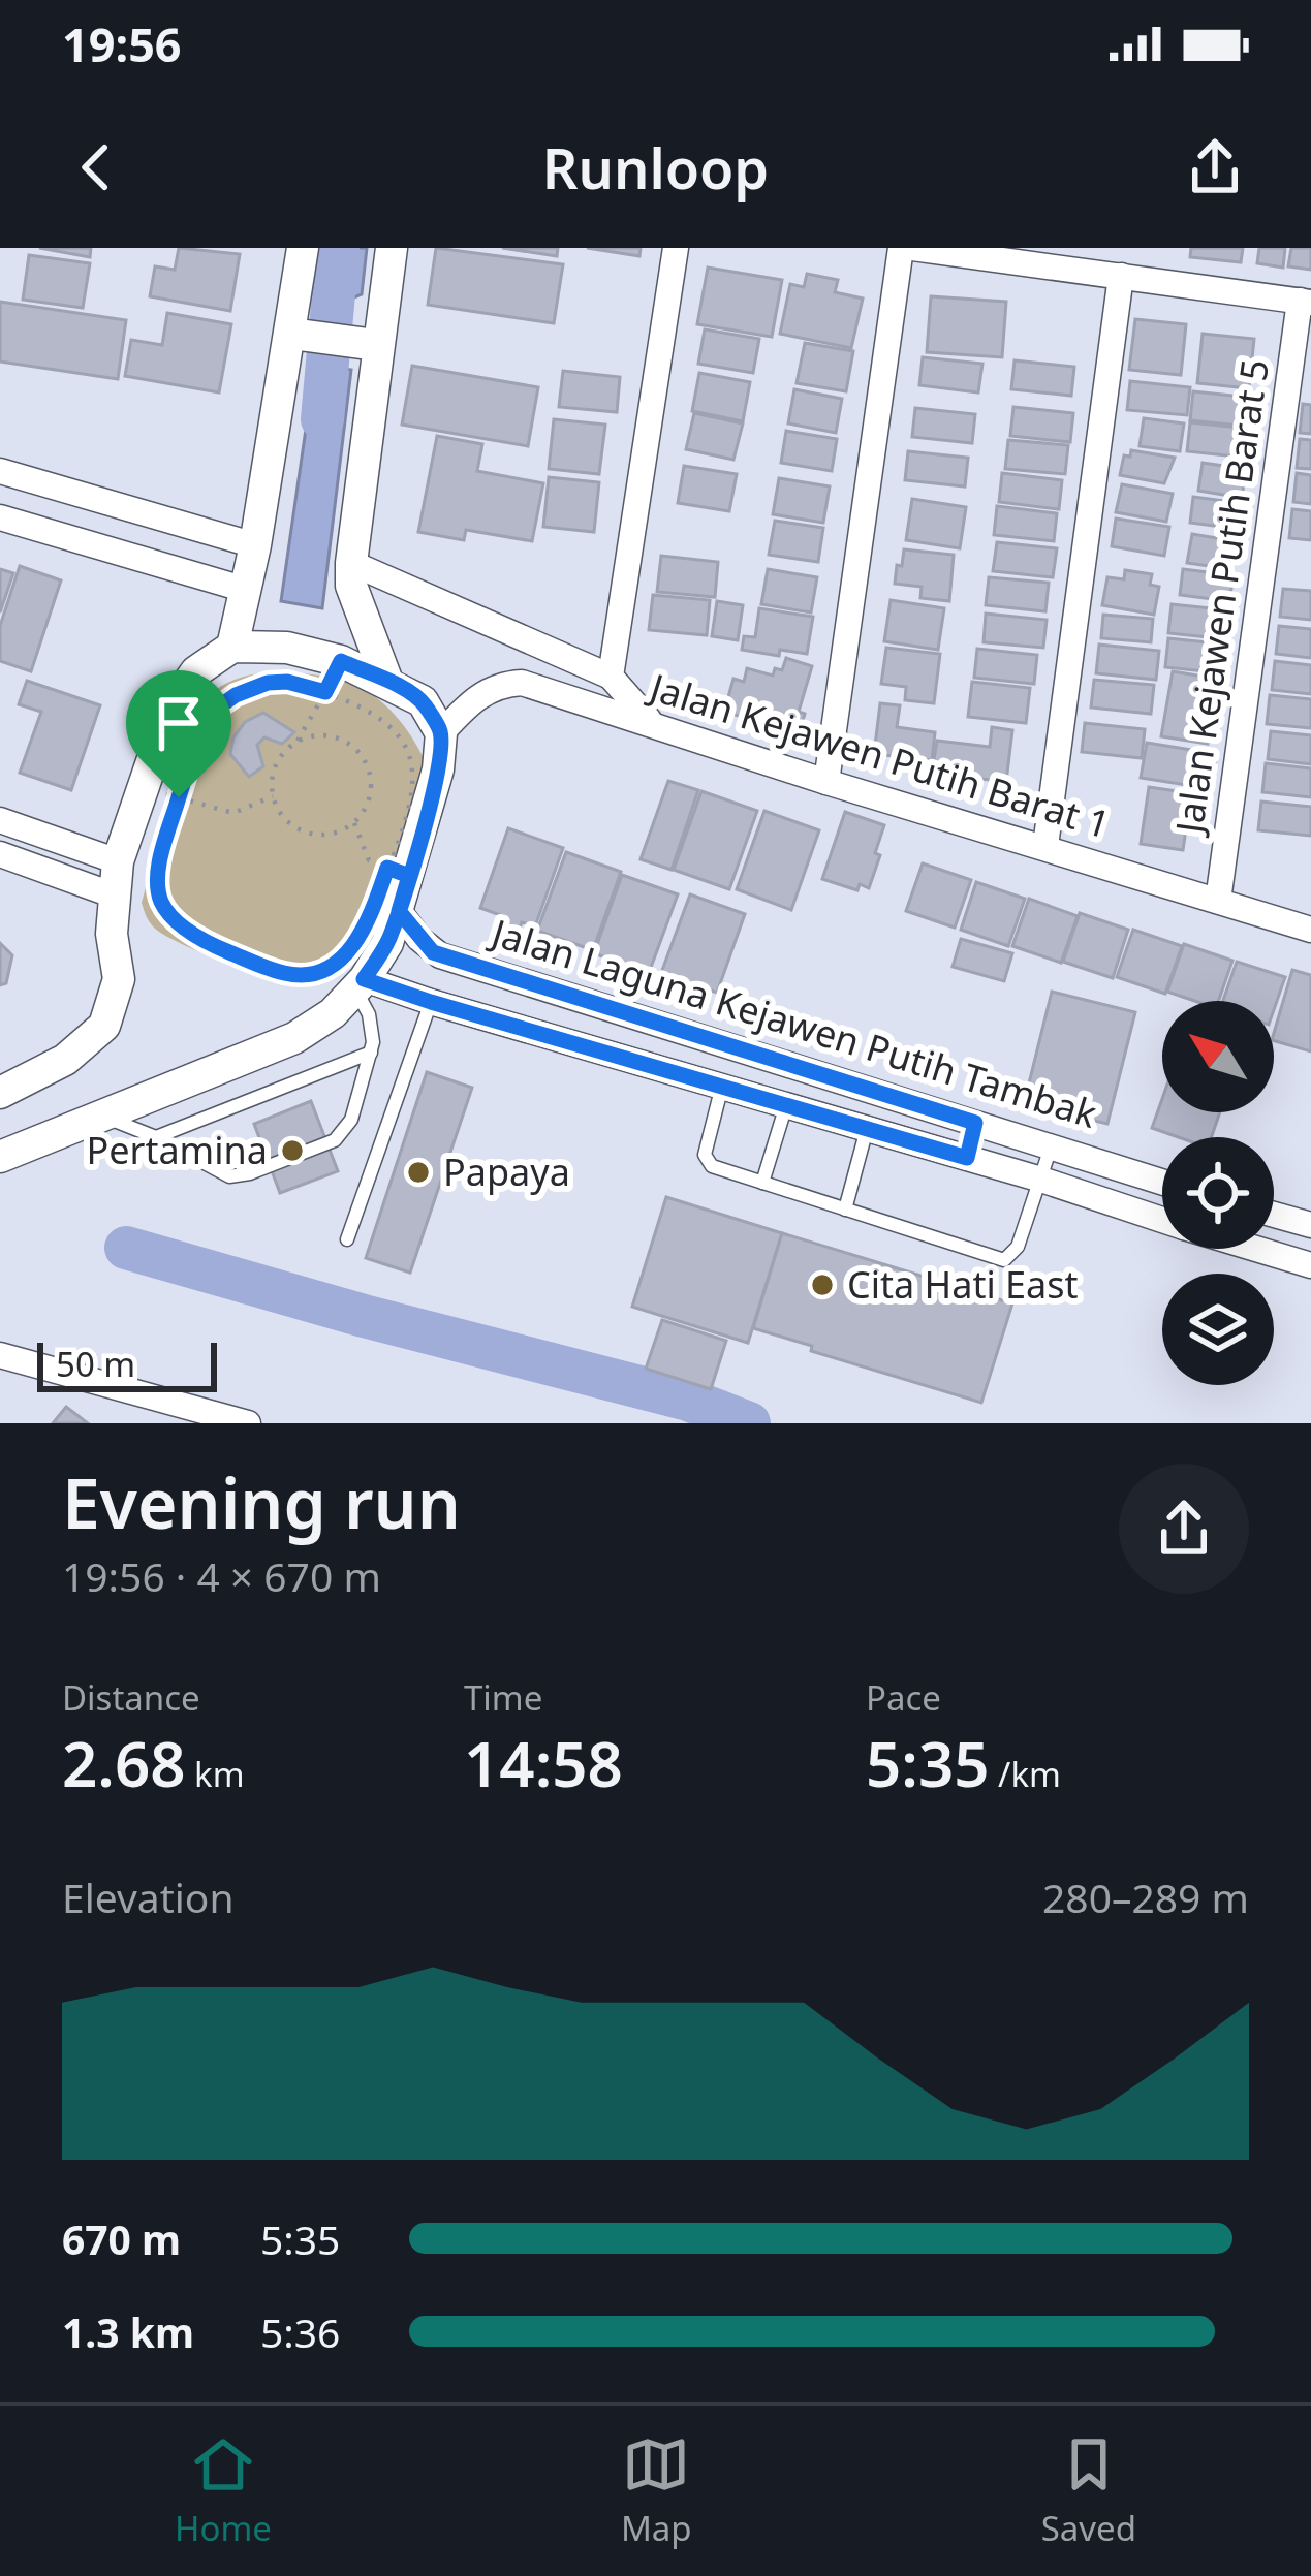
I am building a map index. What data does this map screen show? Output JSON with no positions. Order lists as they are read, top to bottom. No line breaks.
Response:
{"streets":{"street":["Jalan Kejawen Putih Barat 5","Jalan Kejawen Putih Barat 1","Jalan Laguna Kejawen Putih Tambak"]},"crossings":[["Jalan Kejawen Putih Barat 5","Jalan Kejawen Putih Barat 1"]],"places":["Pertamina","Papaya","Cita Hati East"],"scale_bar":"50 m","north":"top left","page":{"status":"19:56","header":"Runloop","scale":"50 m","heading":["Evening run","19:56 · 4 × 670 m"],"stats":[["Distance","2.68 km"],["Time","14:58"],["Pace","5:35 /km"]],"chart":["Elevation","280–289 m"],"list":[{"name":"670 m","note":"5:35"},{"name":"1.3 km","note":"5:36"}],"tabs":["Home","Map","Saved"]}}
